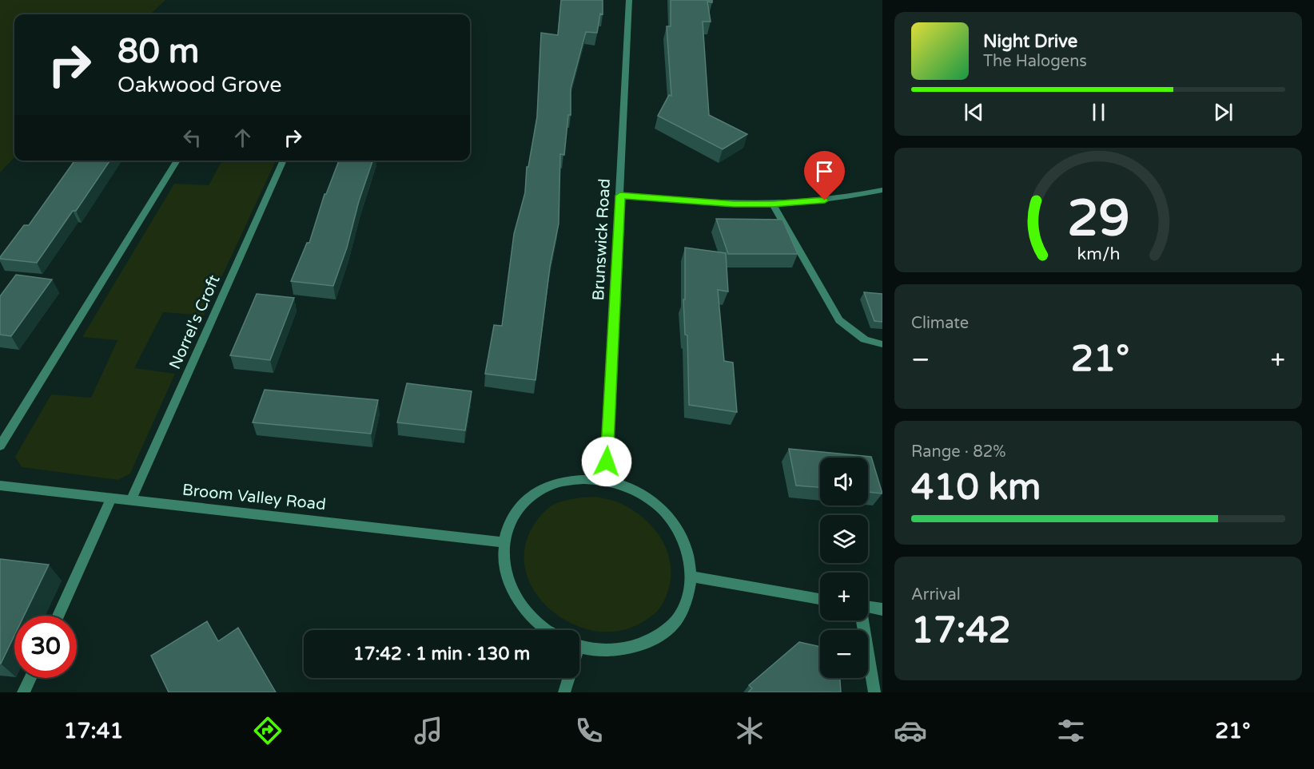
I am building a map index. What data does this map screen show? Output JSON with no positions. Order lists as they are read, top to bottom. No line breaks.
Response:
{"streets":{"street":["Brunswick Road","Norrel's Croft","Broom Valley Road"]},"crossings":[["Norrel's Croft","Broom Valley Road"]],"page":{"turn":["80 m","Oakwood Grove"],"song":["Night Drive","The Halogens"],"tile":["Climate",["Range · 82%","410 km"],["Arrival","17:42"]],"heat":["−","21°","+"],"map_buttons":["+","−"],"limit":"30","trip":"17:42 · 1 min · 130 m","tabs":["17:41","21°"],"gauge":["29","km/h"]}}
